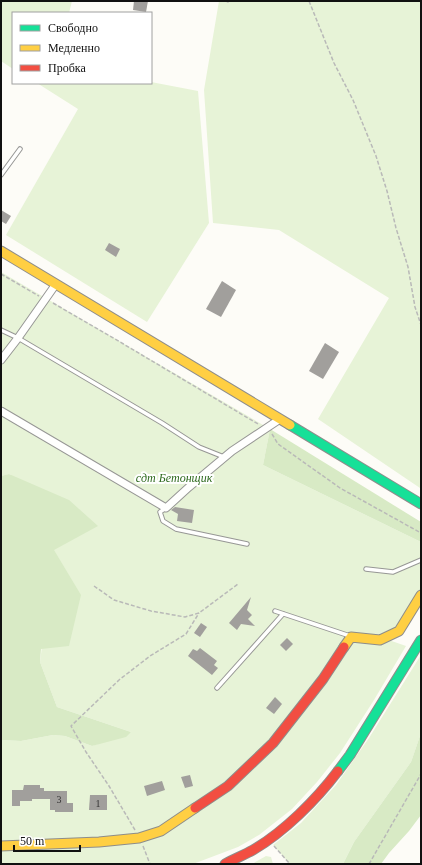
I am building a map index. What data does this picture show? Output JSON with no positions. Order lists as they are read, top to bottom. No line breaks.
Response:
{"parks":["сдт Бетонщик"],"house_numbers":["3","1"],"legend":["Свободно","Медленно","Пробка"],"scale_bar":"50 m"}
